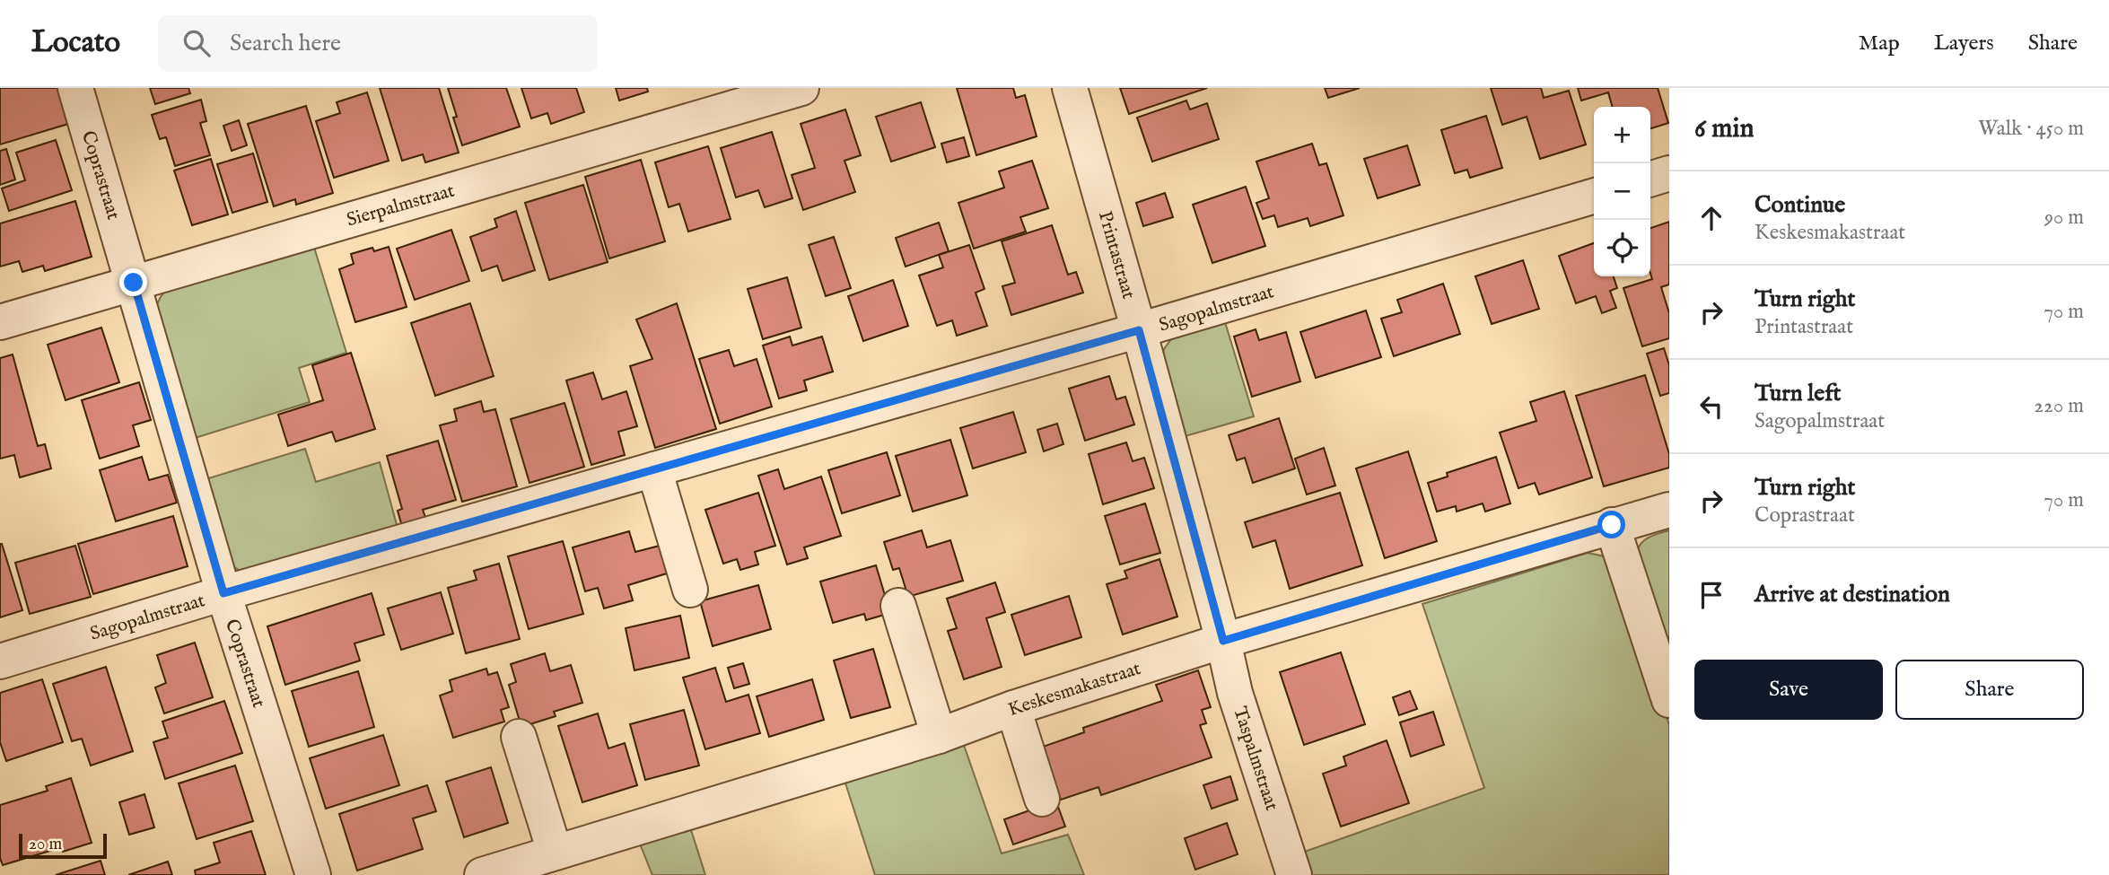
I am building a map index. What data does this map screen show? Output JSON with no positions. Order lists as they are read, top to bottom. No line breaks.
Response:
{"streets":{"street":["Coprastraat","Sierpalmstraat","Printastraat","Sagopalmstraat","Keskesmakastraat","Taspalmstraat"]},"crossings":[["Coprastraat","Sierpalmstraat"],["Coprastraat","Sagopalmstraat"],["Printastraat","Sagopalmstraat"],["Printastraat","Keskesmakastraat"],["Printastraat","Taspalmstraat"],["Keskesmakastraat","Taspalmstraat"]],"scale_bar":"20 m","page":{"header":"Locato","search":"Search here","nav":["Map","Layers","Share"],"heading":["6 min","Walk · 450 m"],"map_buttons":["+","−"],"list":[["Continue","Keskesmakastraat","90 m"],["Turn right","Printastraat","70 m"],["Turn left","Sagopalmstraat","220 m"],["Turn right","Coprastraat","70 m"],"Arrive at destination"],"buttons":["Save","Share"],"scale":"20 m"}}
